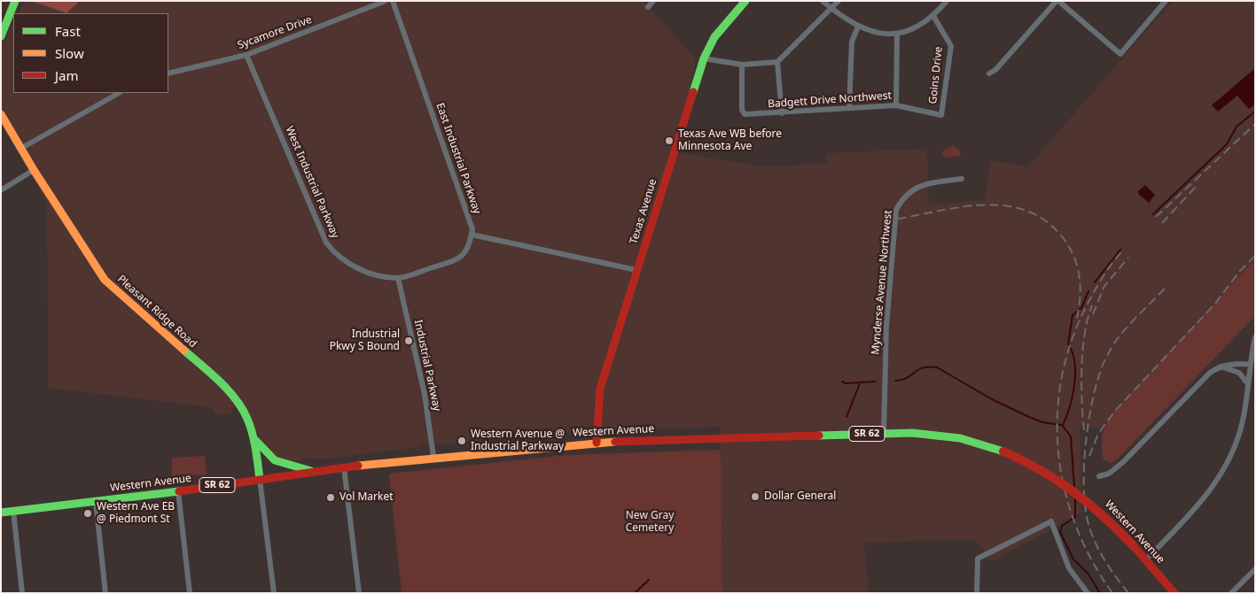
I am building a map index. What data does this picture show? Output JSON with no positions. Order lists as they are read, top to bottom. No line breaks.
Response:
{"streets":{"main road":["Texas Avenue","Pleasant Ridge Road","Western Avenue","SR 62"],"street":["Sycamore Drive","Goins Drive","Badgett Drive Northwest","East Industrial Parkway","West Industrial Parkway","Mynderse Avenue Northwest","Industrial Parkway"]},"crossings":[["Sycamore Drive","West Industrial Parkway"],["Goins Drive","Badgett Drive Northwest"],["West Industrial Parkway","Industrial Parkway"],["Texas Avenue","Western Avenue"],["Mynderse Avenue Northwest","Western Avenue"],["Pleasant Ridge Road","Western Avenue"],["Industrial Parkway","Western Avenue"]],"parks":["New Gray Cemetery"],"places":["Texas Ave WB before Minnesota Ave","Industrial Pkwy S Bound","Western Avenue @ Industrial Parkway","Dollar General","Vol Market","Western Ave EB @ Piedmont St"],"legend":["Fast","Slow","Jam"]}
